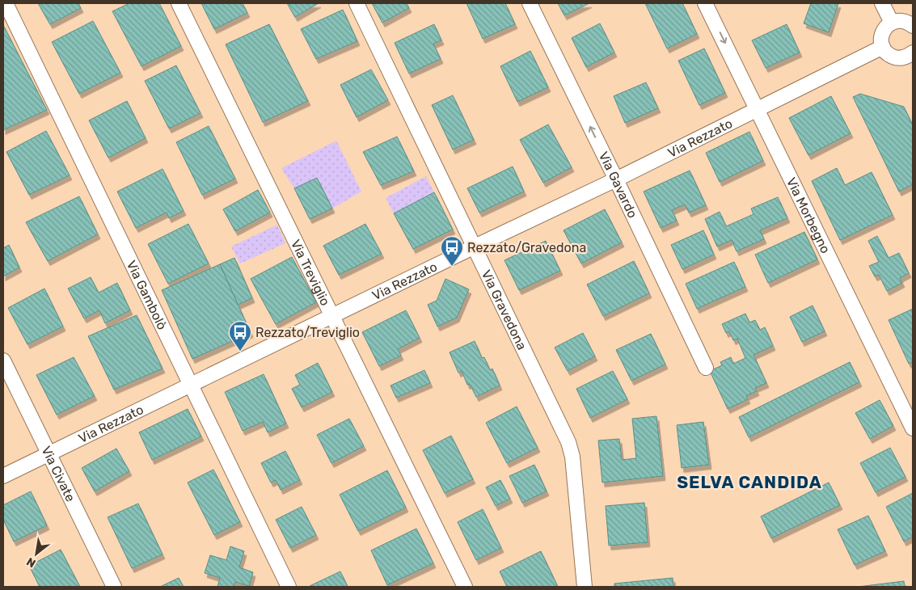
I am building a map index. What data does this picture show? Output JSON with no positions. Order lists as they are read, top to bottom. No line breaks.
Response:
{"streets":{"street":["Via Rezzato","Via Gavardo","Via Morbegno","Via Treviglio","Via Gambolò","Via Gravedona","Via Civate"]},"crossings":[["Via Rezzato","Via Gavardo"],["Via Rezzato","Via Morbegno"],["Via Rezzato","Via Treviglio"],["Via Rezzato","Via Gambolò"],["Via Rezzato","Via Gravedona"],["Via Rezzato","Via Civate"]],"one_way":["Via Gavardo"],"districts":["SELVA CANDIDA"],"places":{"bus stop":["Rezzato/Gravedona","Rezzato/Treviglio"]},"north":"bottom left"}
